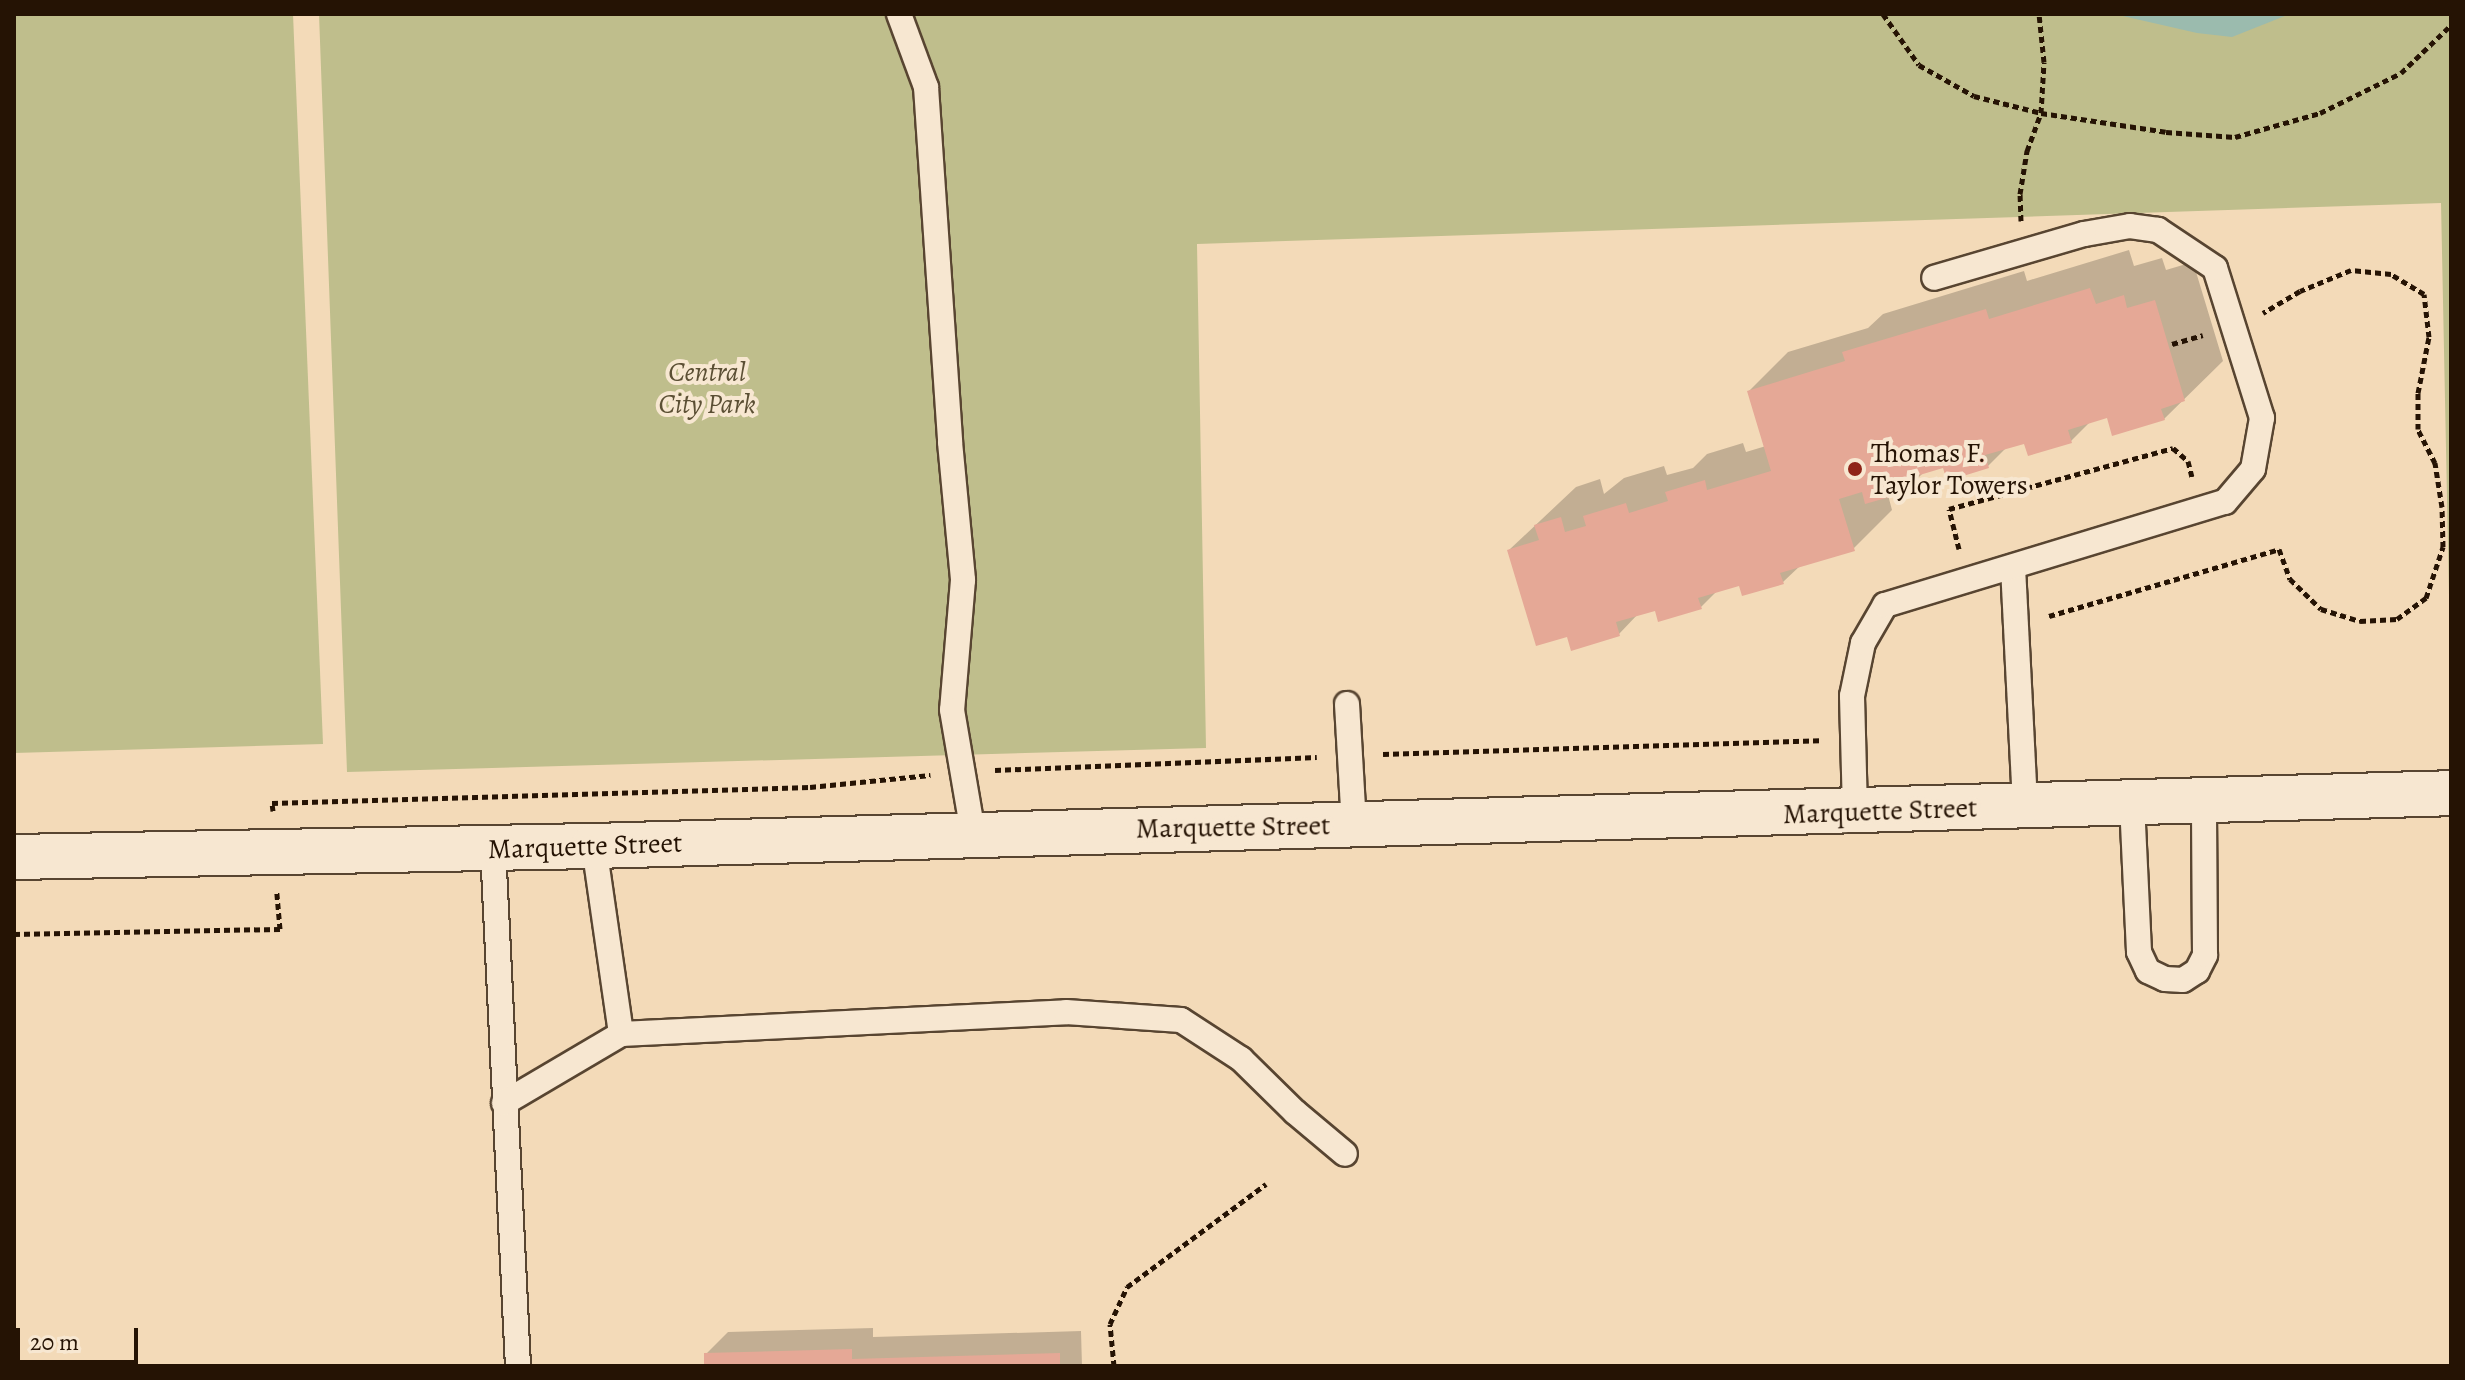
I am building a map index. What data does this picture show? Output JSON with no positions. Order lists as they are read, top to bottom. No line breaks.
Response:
{"streets":{"street":["Marquette Street"]},"parks":["Central City Park"],"places":["Thomas F. Taylor Towers"],"scale_bar":"20 m"}
